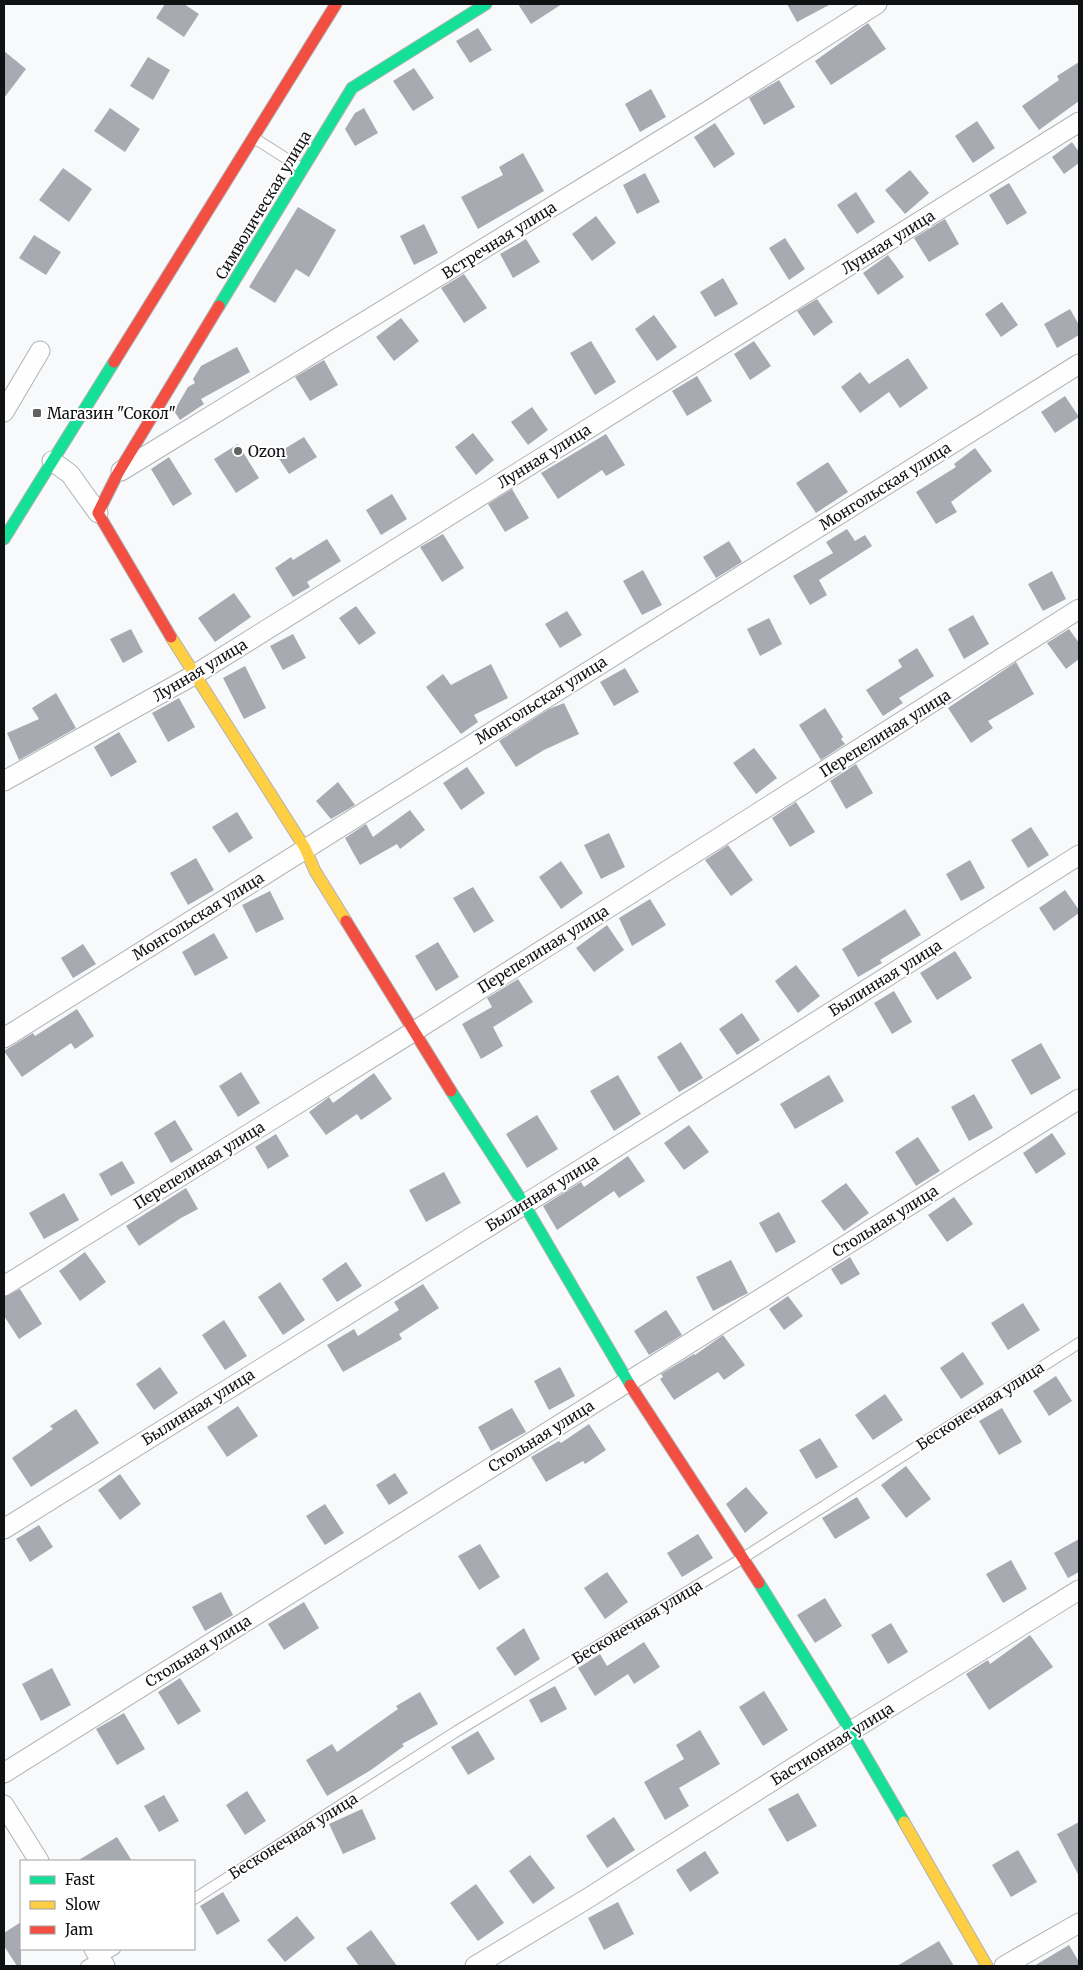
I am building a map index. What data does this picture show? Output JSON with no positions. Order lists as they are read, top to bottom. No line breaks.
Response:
{"streets":{"street":["Символическая улица","Встречная улица","Лунная улица","Монгольская улица","Перепелиная улица","Былинная улица","Стольная улица","Бастионная улица"],"lane":["Бесконечная улица"]},"crossings":[["Символическая улица","Встречная улица"]],"places":{"transit":["Магазин \"Сокол\""],"other":["Ozon"]},"legend":["Fast","Slow","Jam"]}
